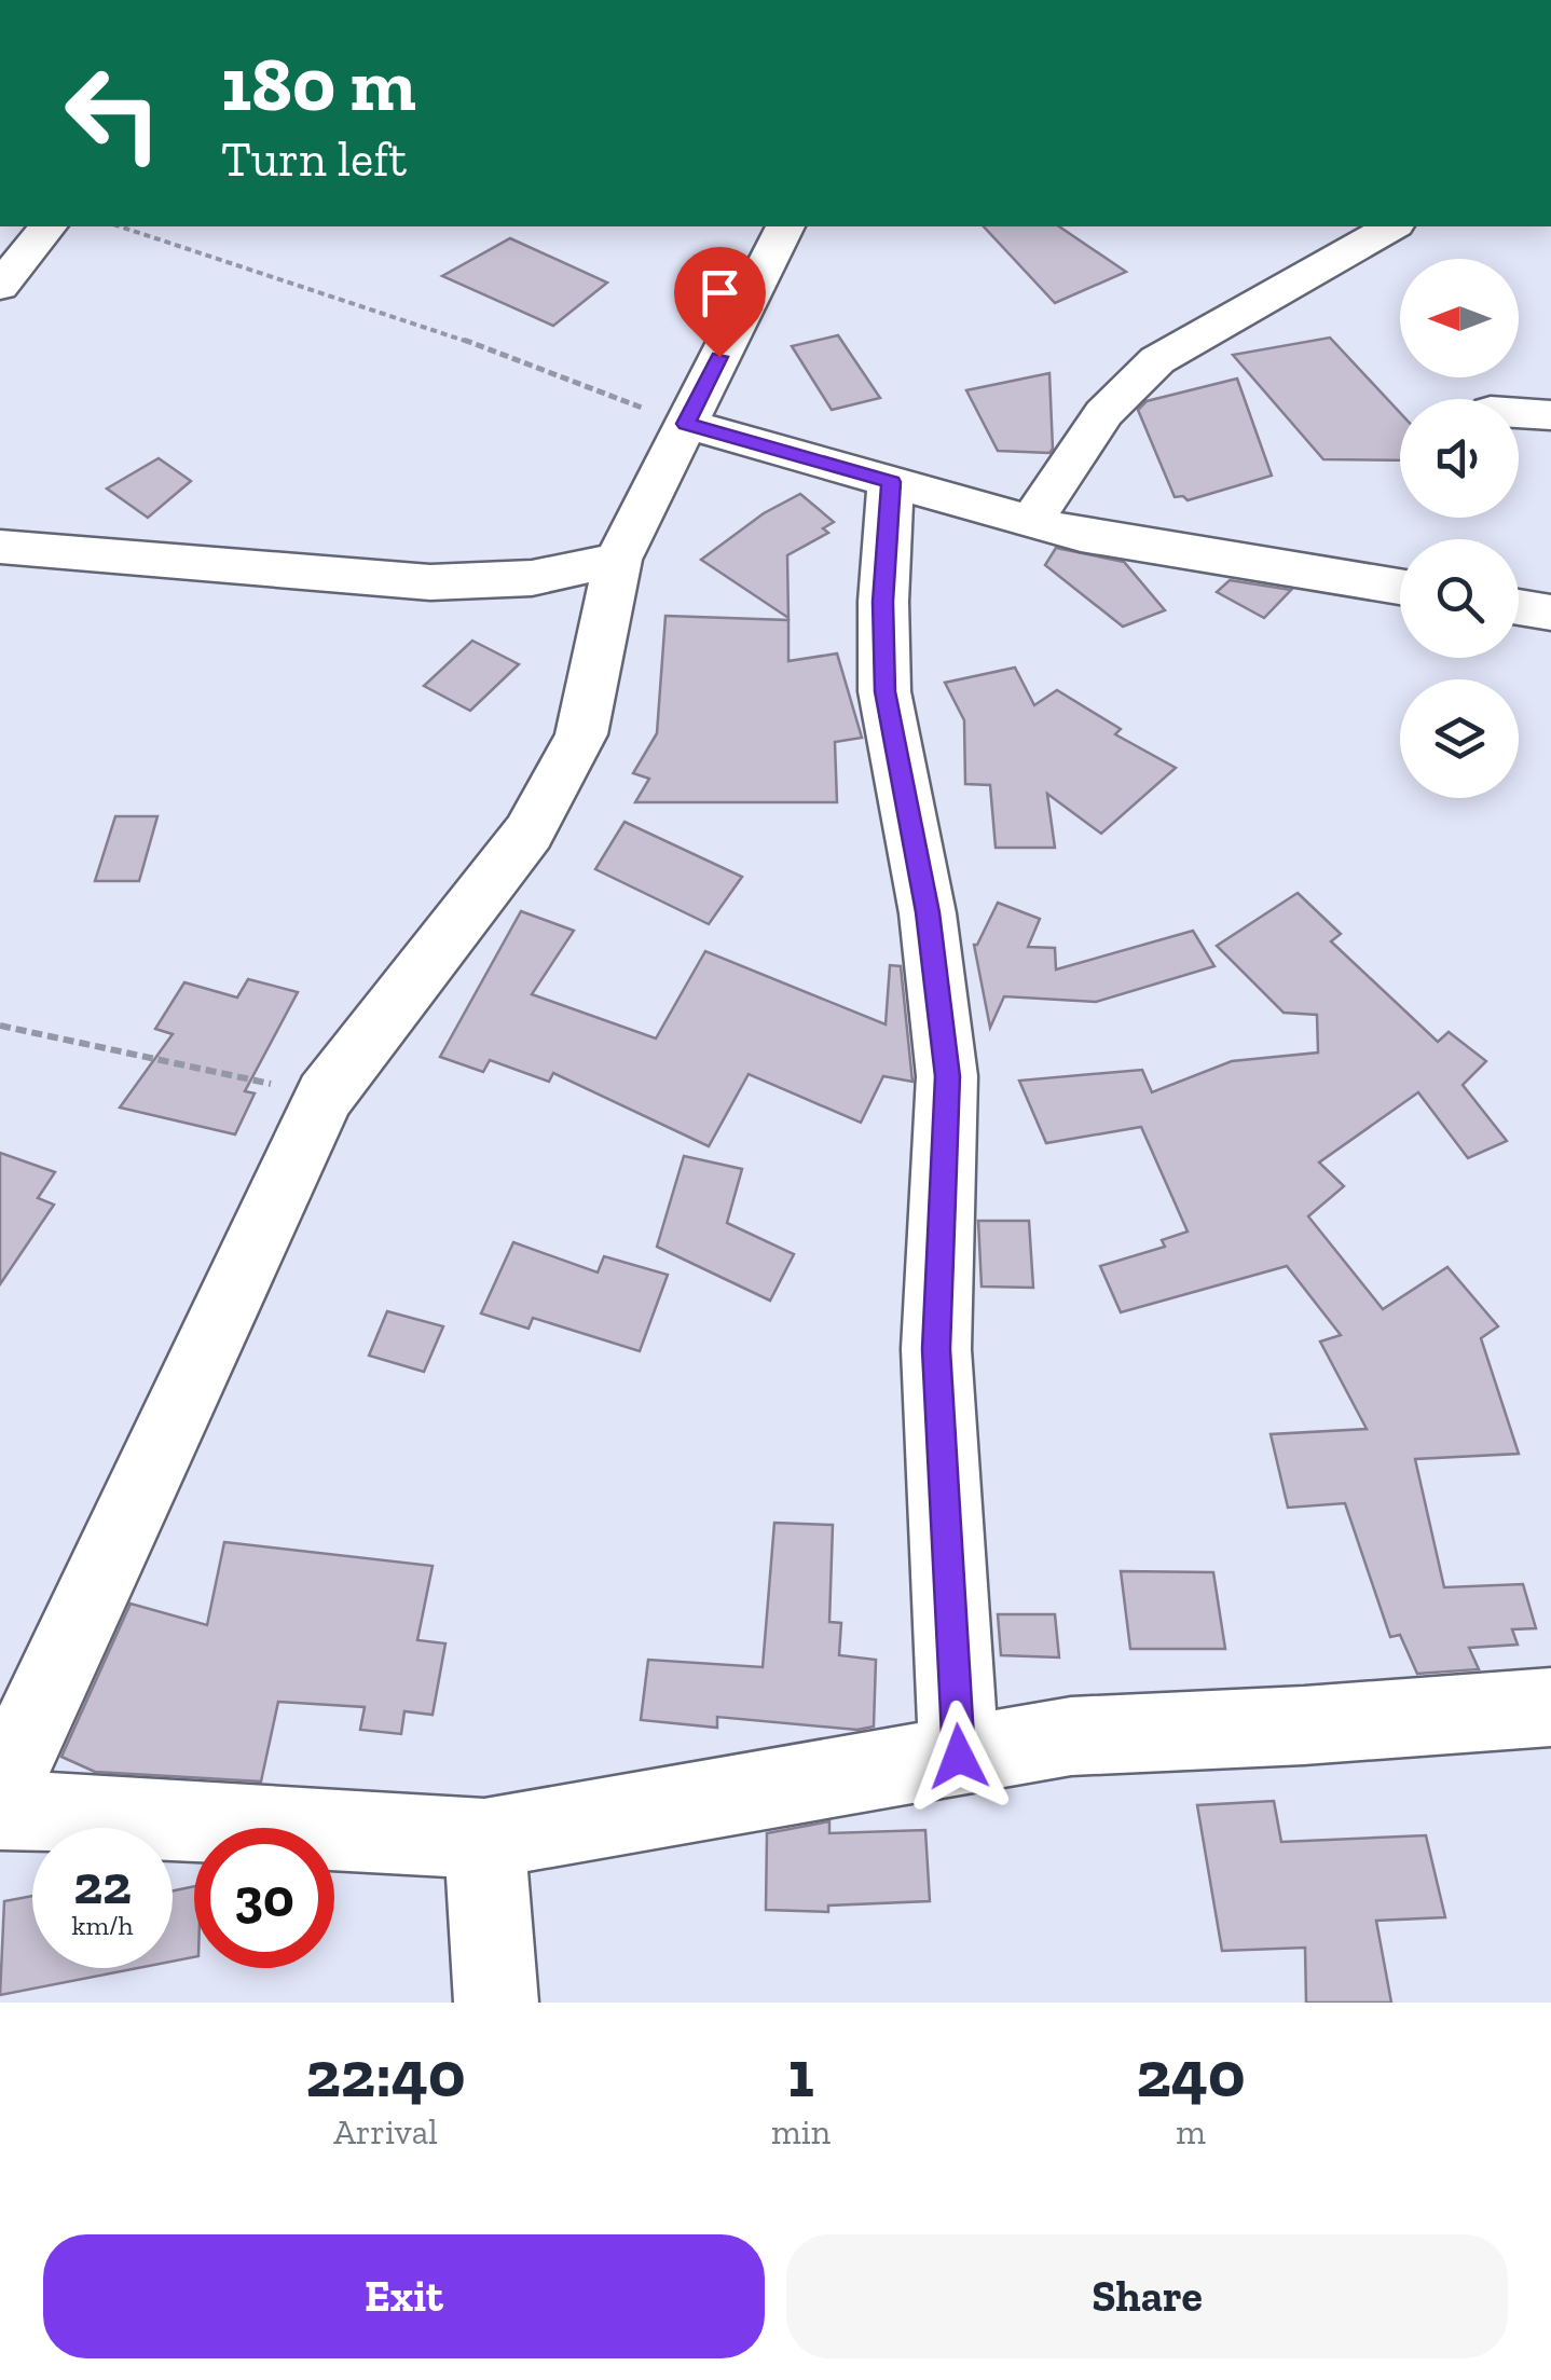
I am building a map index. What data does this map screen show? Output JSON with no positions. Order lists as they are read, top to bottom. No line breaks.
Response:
{"north":"left","page":{"turn":["180 m","Turn left"],"speed":"22 km/h","limit":"30","eta":["22:40","Arrival","1","min","240","m"],"buttons":["Exit","Share"]}}
